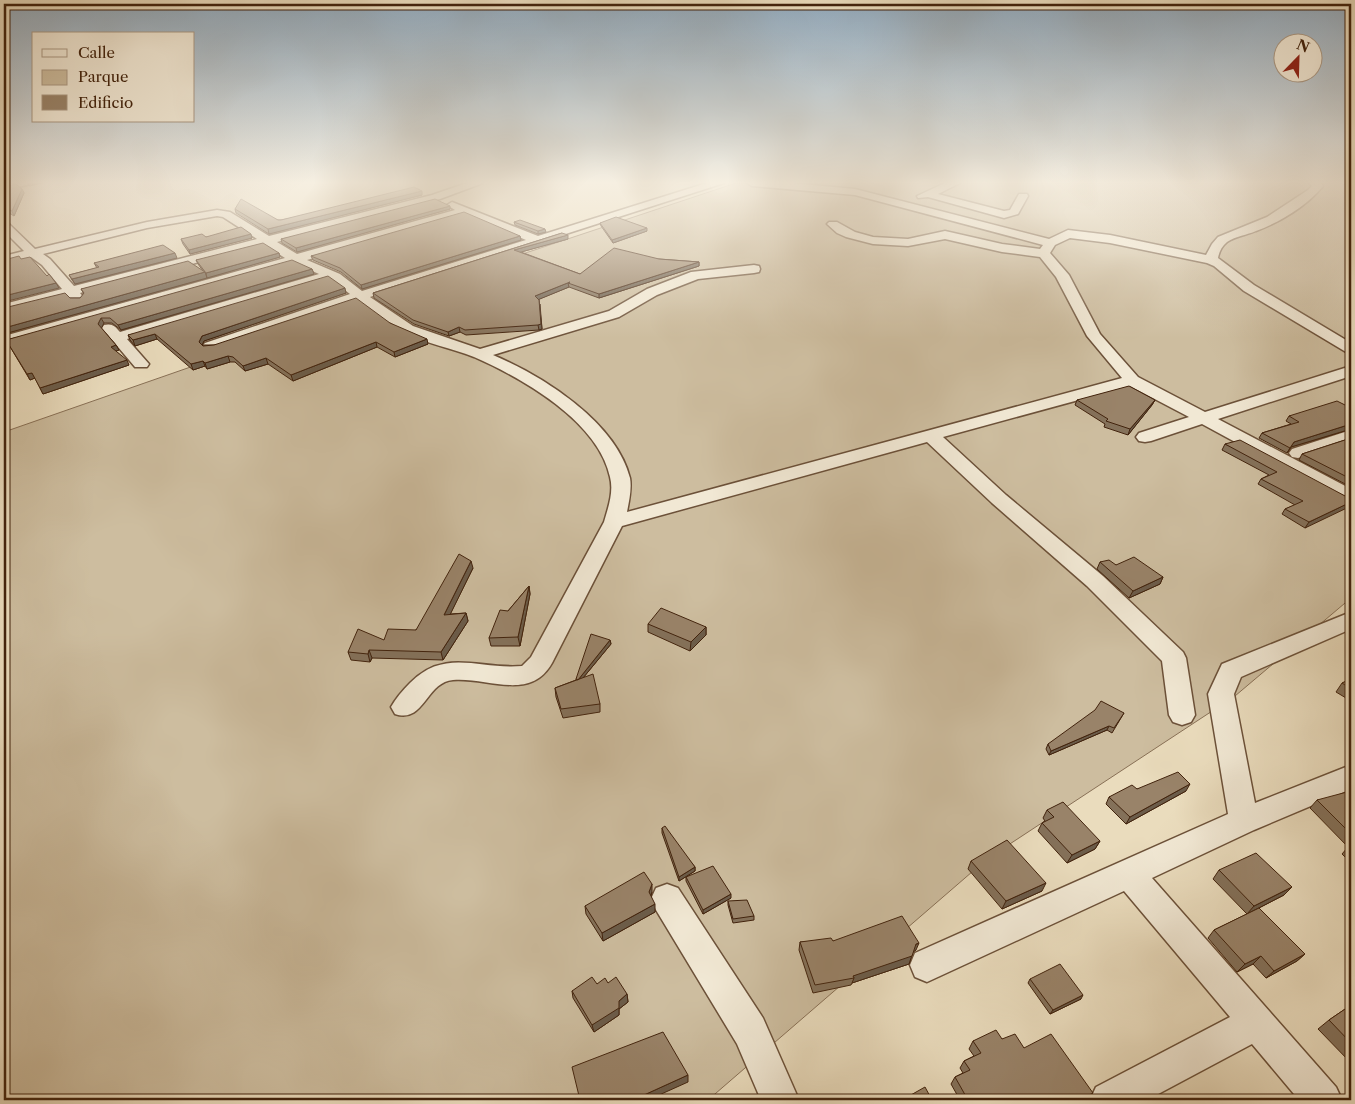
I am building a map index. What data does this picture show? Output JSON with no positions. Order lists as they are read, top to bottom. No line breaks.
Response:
{"legend":["Calle","Parque","Edificio"],"north":"top right"}
